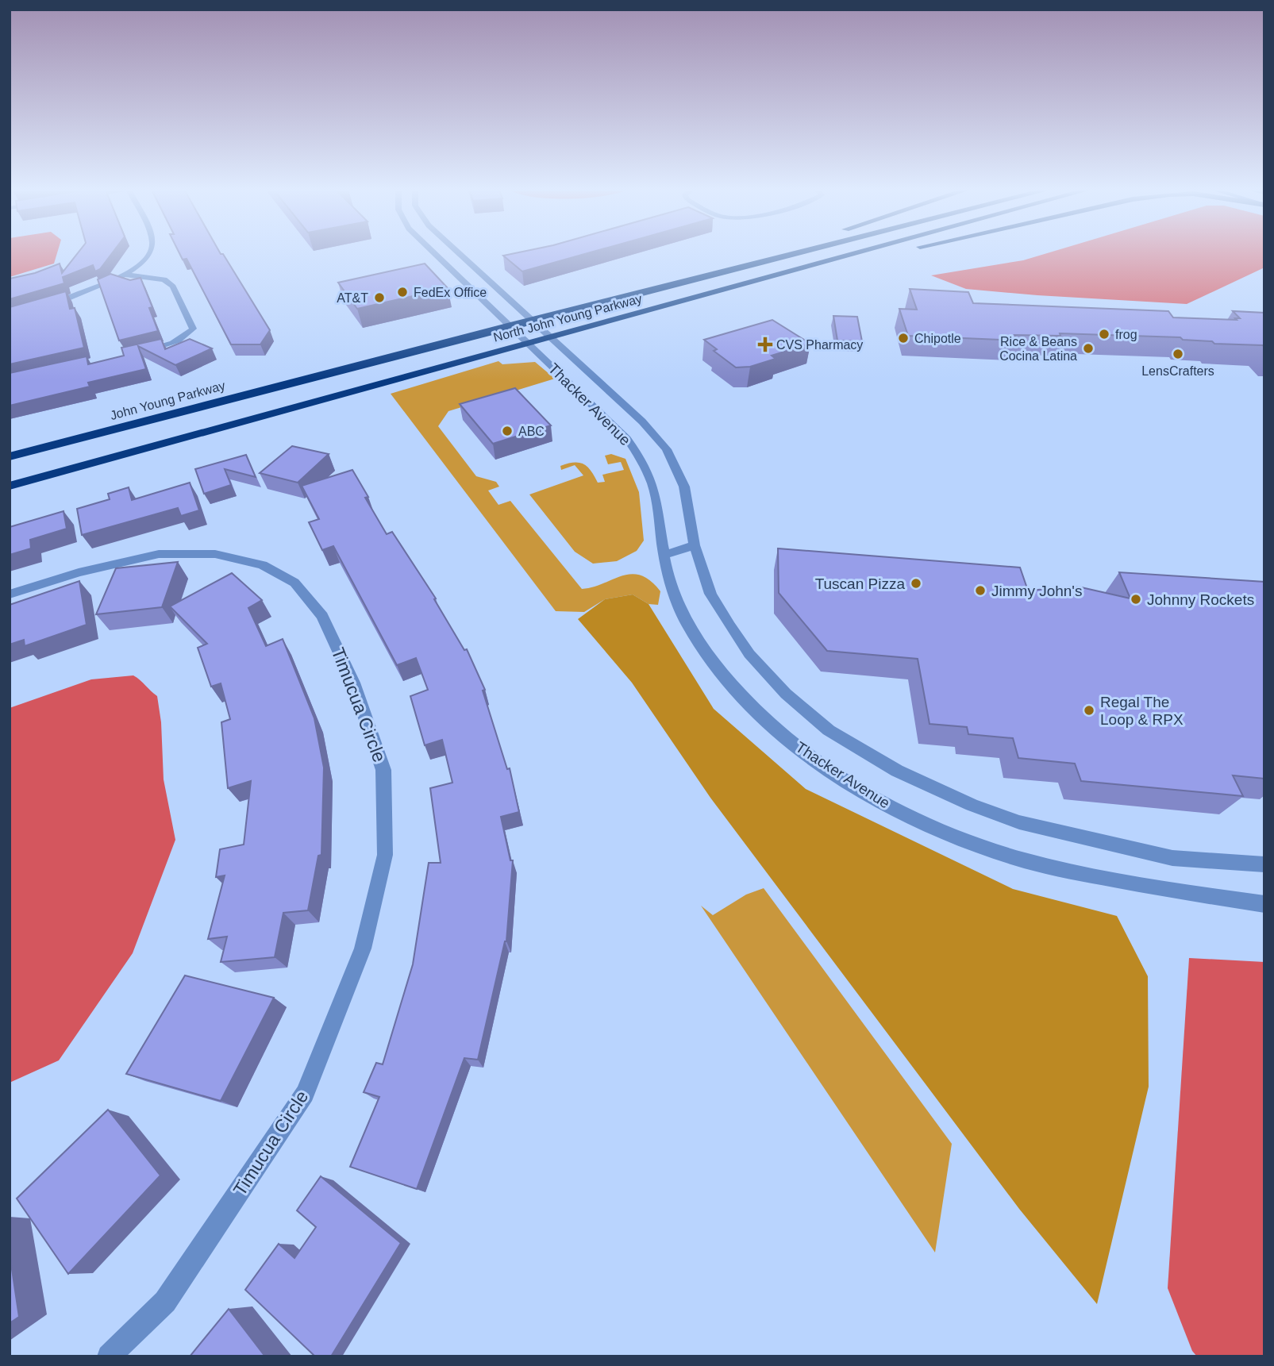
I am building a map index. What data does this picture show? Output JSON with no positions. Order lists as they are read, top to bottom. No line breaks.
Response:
{"streets":{"highway":["North John Young Parkway","John Young Parkway"],"street":["Thacker Avenue","Timucua Circle"]},"crossings":[["North John Young Parkway","John Young Parkway"],["North John Young Parkway","Thacker Avenue"]],"places":{"other":["FedEx Office","AT&T","frog","Chipotle","Rice & Beans Cocina Latina","LensCrafters","ABC","Tuscan Pizza","Jimmy John's","Johnny Rockets","Regal The Loop & RPX"],"health":["CVS Pharmacy"]}}
